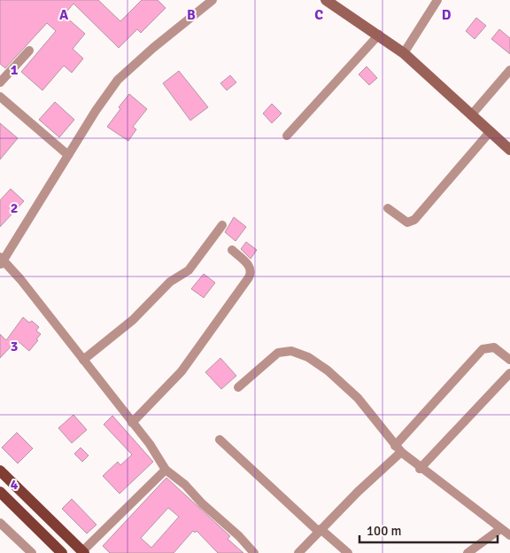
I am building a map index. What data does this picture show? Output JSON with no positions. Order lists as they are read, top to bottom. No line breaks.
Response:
{"scale_bar":"100 m","grid":{"columns":["A","B","C","D"],"rows":["1","2","3","4"]}}
